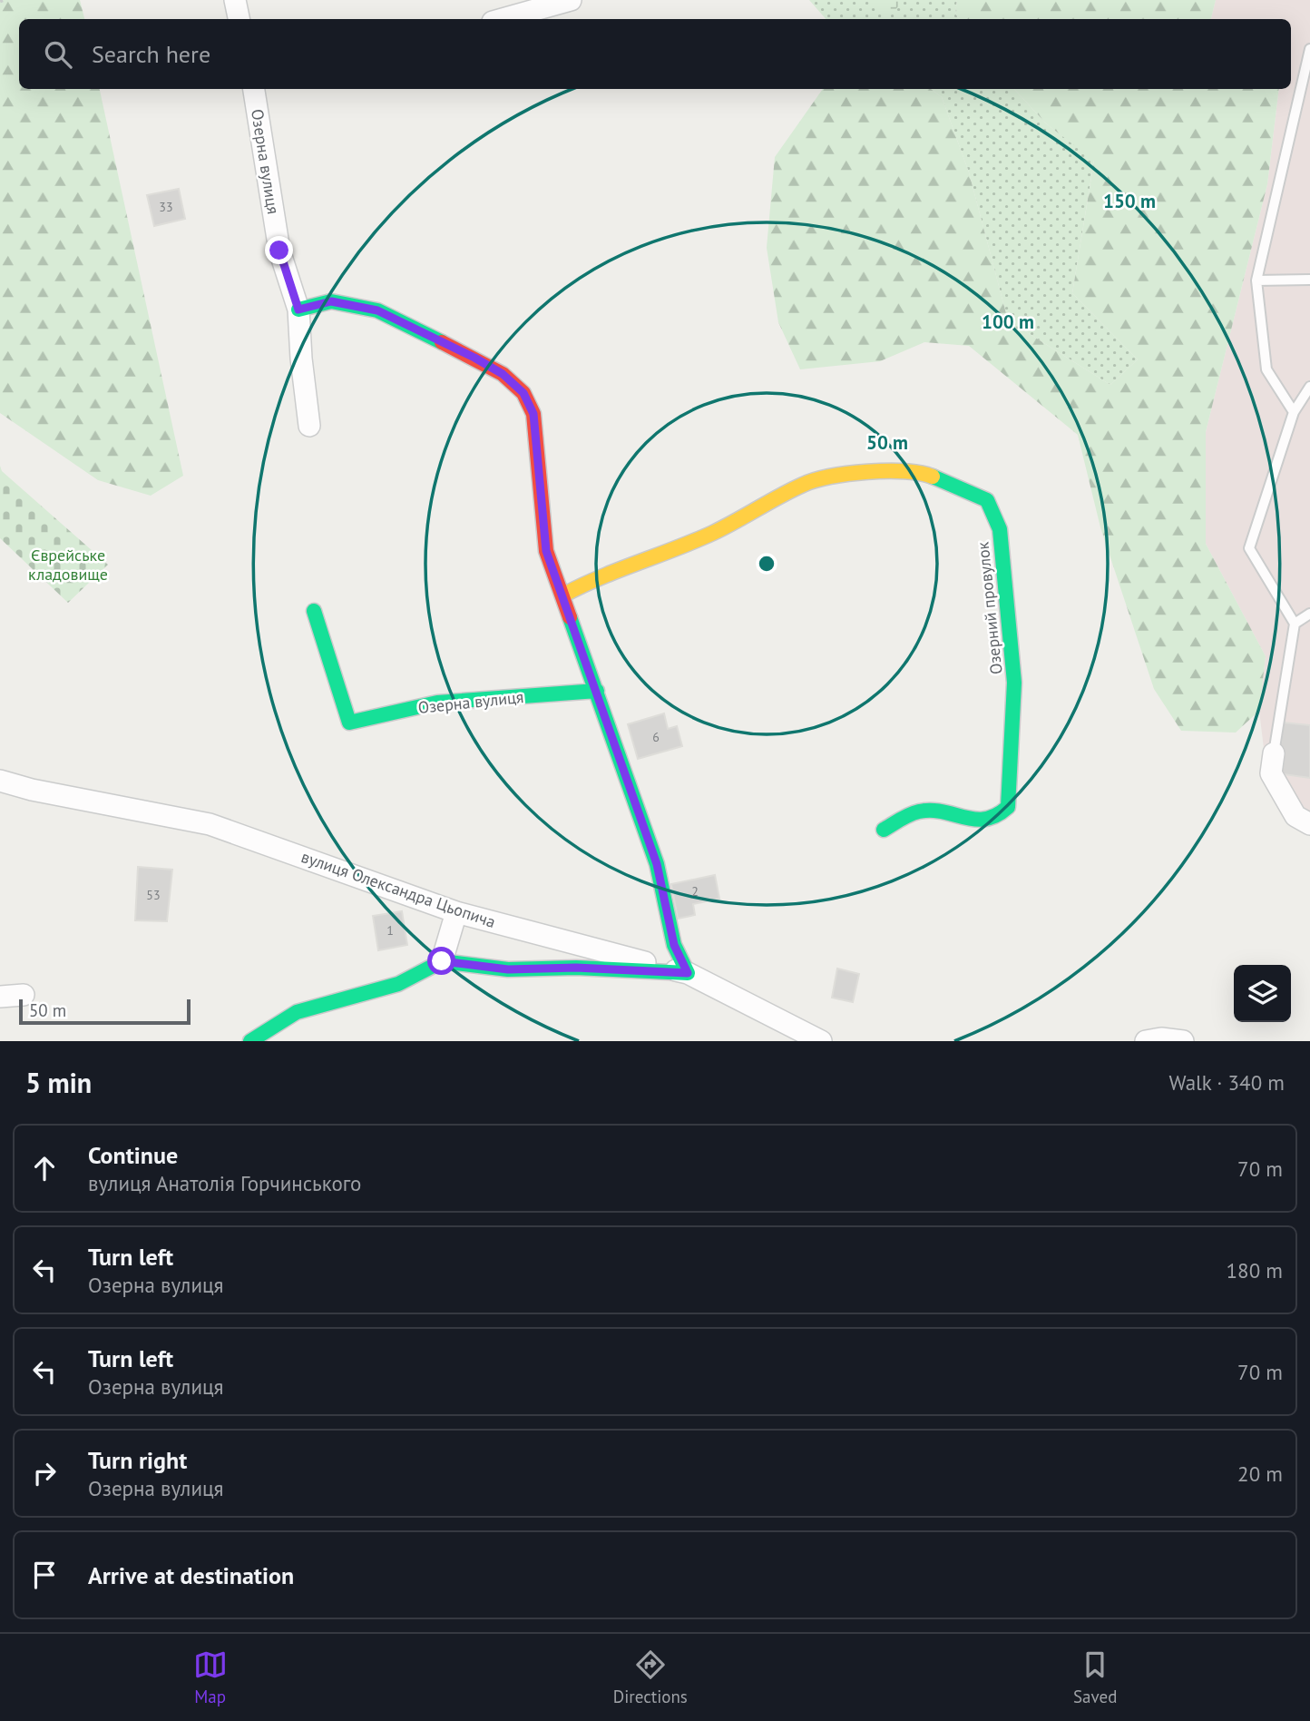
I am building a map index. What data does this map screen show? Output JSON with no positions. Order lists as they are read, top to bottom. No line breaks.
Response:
{"streets":{"street":["Озерна вулиця","Озерний провулок","вулиця Олександра Цьопича"]},"parks":["Єврейське кладовище"],"house_numbers":["33","6","2","53","1"],"scale_bar":"50 m","page":{"search":"Search here","scale":"50 m","heading":["5 min","Walk · 340 m"],"list":[["Continue","вулиця Анатолія Горчинського","70 m"],["Turn left","Озерна вулиця","180 m"],["Turn left","Озерна вулиця","70 m"],["Turn right","Озерна вулиця","20 m"],"Arrive at destination"],"nav":["Map","Directions","Saved"]},"rings":["150 m","100 m","50 m"]}
